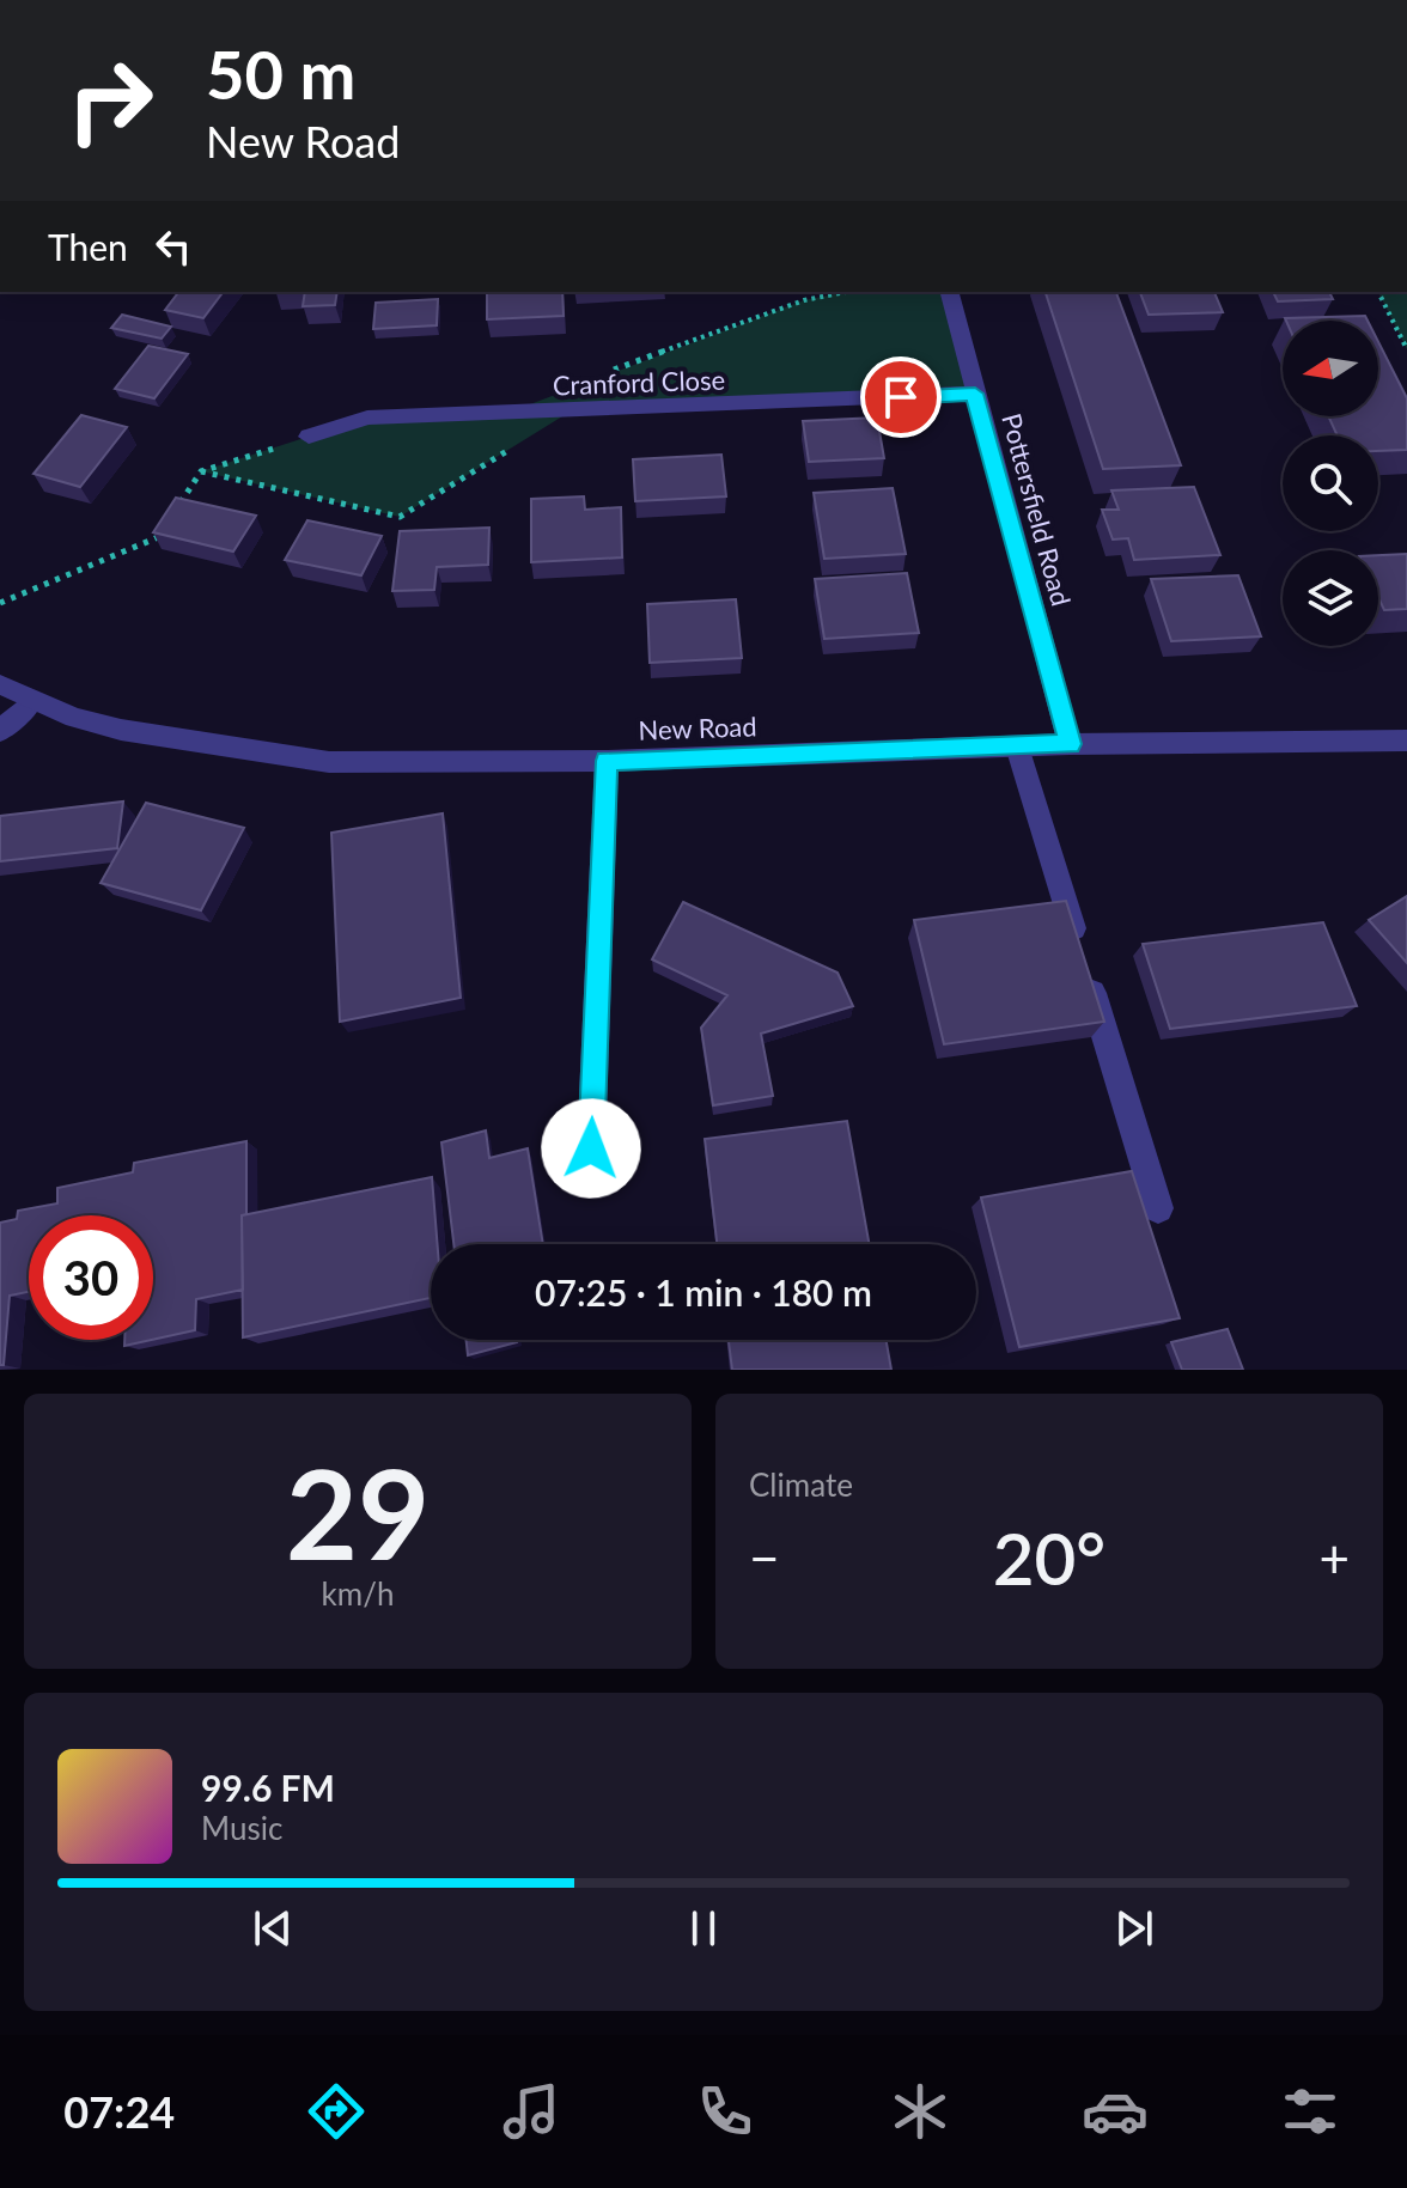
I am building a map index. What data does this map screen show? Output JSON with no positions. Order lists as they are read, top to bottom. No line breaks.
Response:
{"streets":{"street":["Cranford Close","Pottersfield Road","New Road"]},"crossings":[["Cranford Close","Pottersfield Road"],["Pottersfield Road","New Road"]],"north":"left","page":{"turn":["50 m","New Road"],"then":"Then","limit":"30","trip":"07:25 · 1 min · 180 m","tile":[["29","km/h"],"Climate"],"heat":["−","20°","+"],"song":["99.6 FM","Music"],"tabs":"07:24"}}
